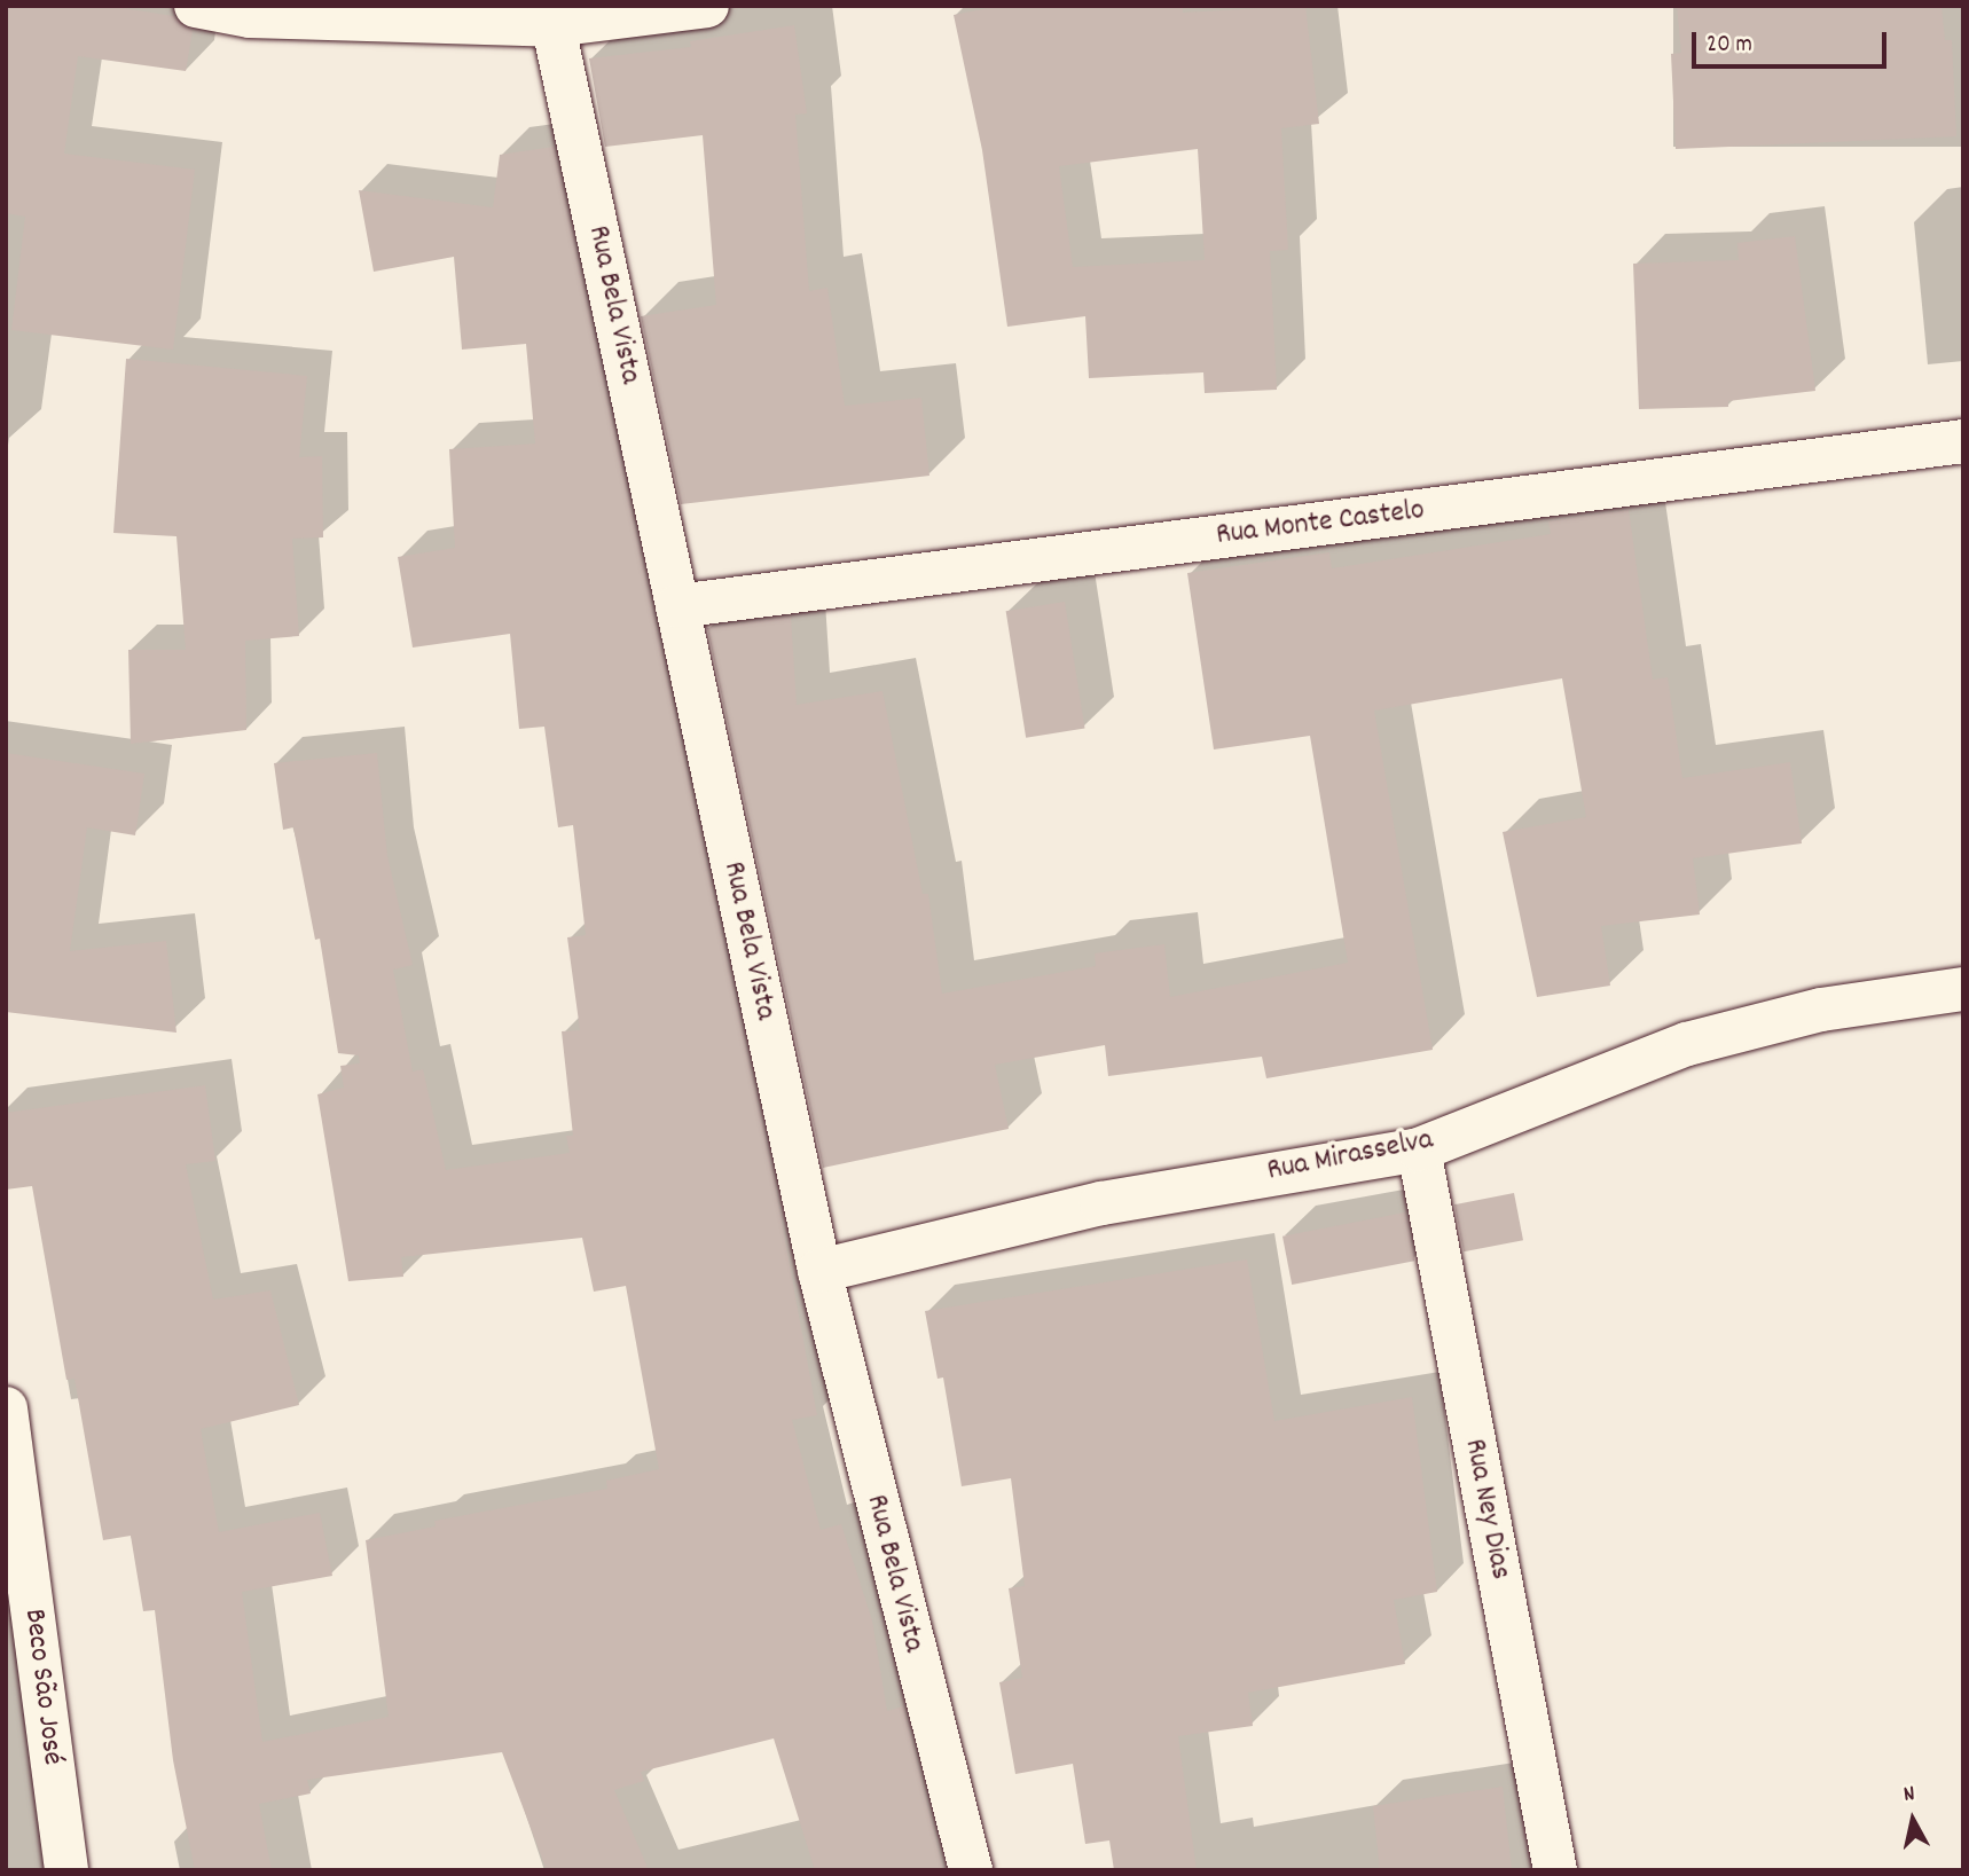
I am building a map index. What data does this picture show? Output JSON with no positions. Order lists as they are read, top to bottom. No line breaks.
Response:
{"streets":{"street":["Rua Bela Vista","Rua Monte Castelo","Rua Mirasselva","Rua Ney Dias","Beco São José"]},"crossings":[["Rua Bela Vista","Rua Monte Castelo"],["Rua Bela Vista","Rua Mirasselva"],["Rua Mirasselva","Rua Ney Dias"]],"scale_bar":"20 m","north":"top"}
